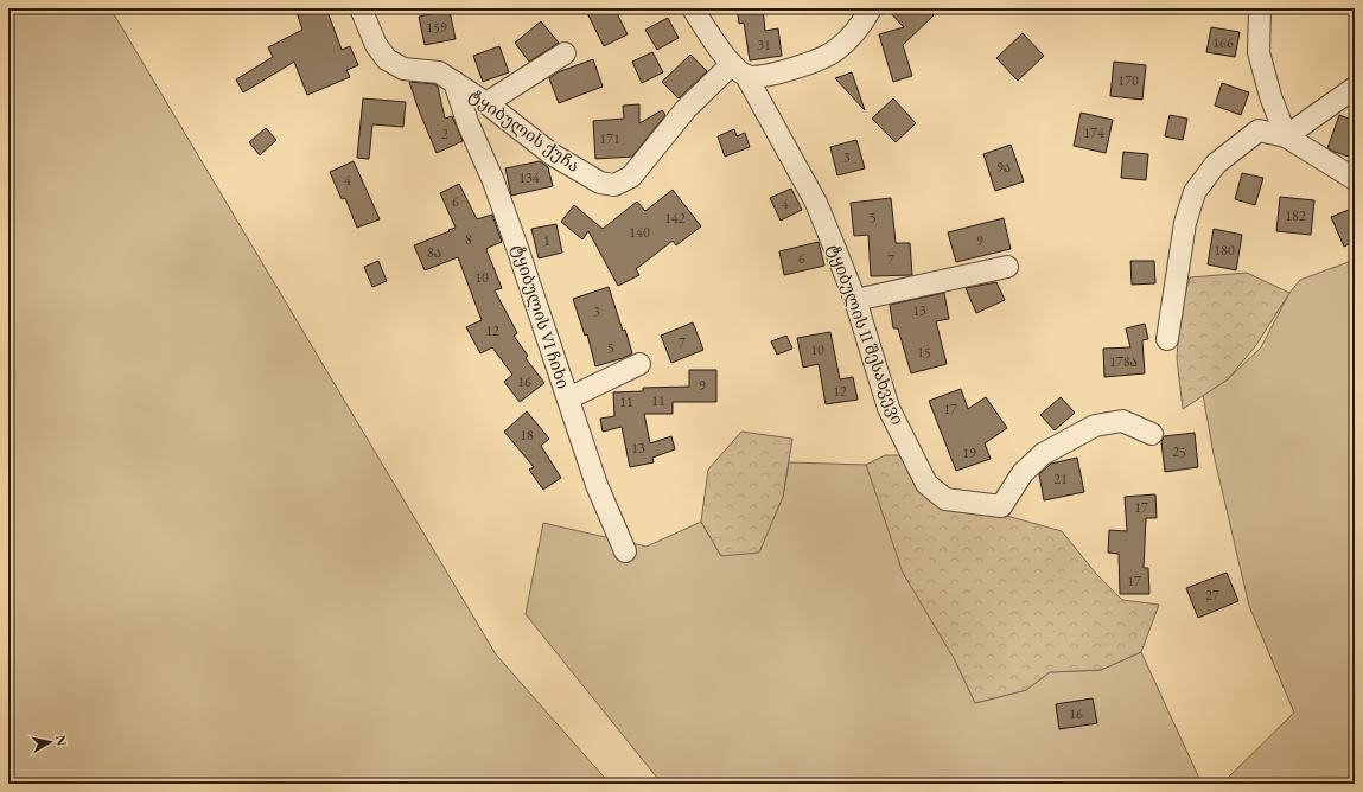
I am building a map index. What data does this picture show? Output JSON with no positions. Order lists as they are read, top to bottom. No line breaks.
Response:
{"streets":{"street":["ტყიბულის ქუჩა","ტყიბულის VI ჩიხი","ტყიბულის II შესახვევი"]},"crossings":[["ტყიბულის ქუჩა","ტყიბულის VI ჩიხი"],["ტყიბულის ქუჩა","ტყიბულის II შესახვევი"]],"house_numbers":["159","166","31","170","174","2","171","3","9ა","134","4","6","4","182","5","142","140","8","1","9","180","8ა","6","7","10","13","3","12","7","5","10","15","178ა","16","9","12","11","11","17","18","13","25","19","21","17","17","27","16"],"north":"right"}
